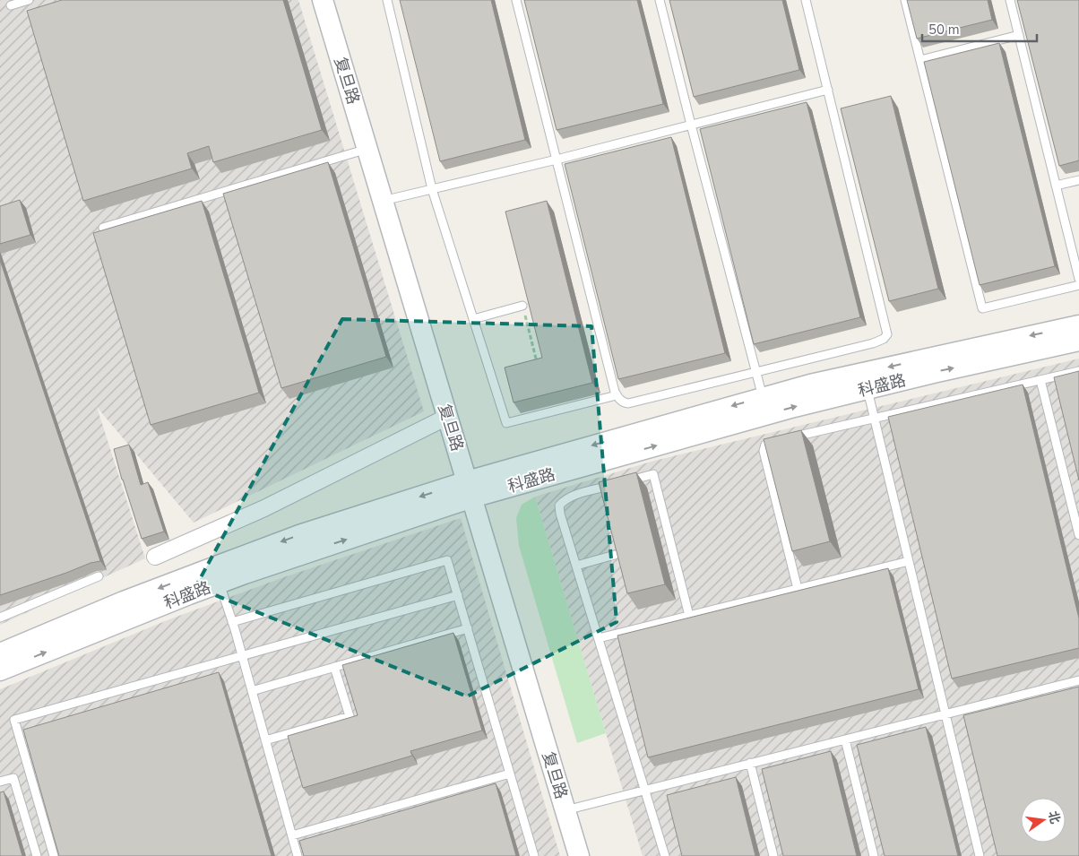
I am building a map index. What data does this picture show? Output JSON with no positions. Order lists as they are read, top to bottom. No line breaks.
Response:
{"streets":{"street":["复旦路","科盛路"]},"crossings":[["复旦路","科盛路"]],"scale_bar":"50 m","north":"right"}
